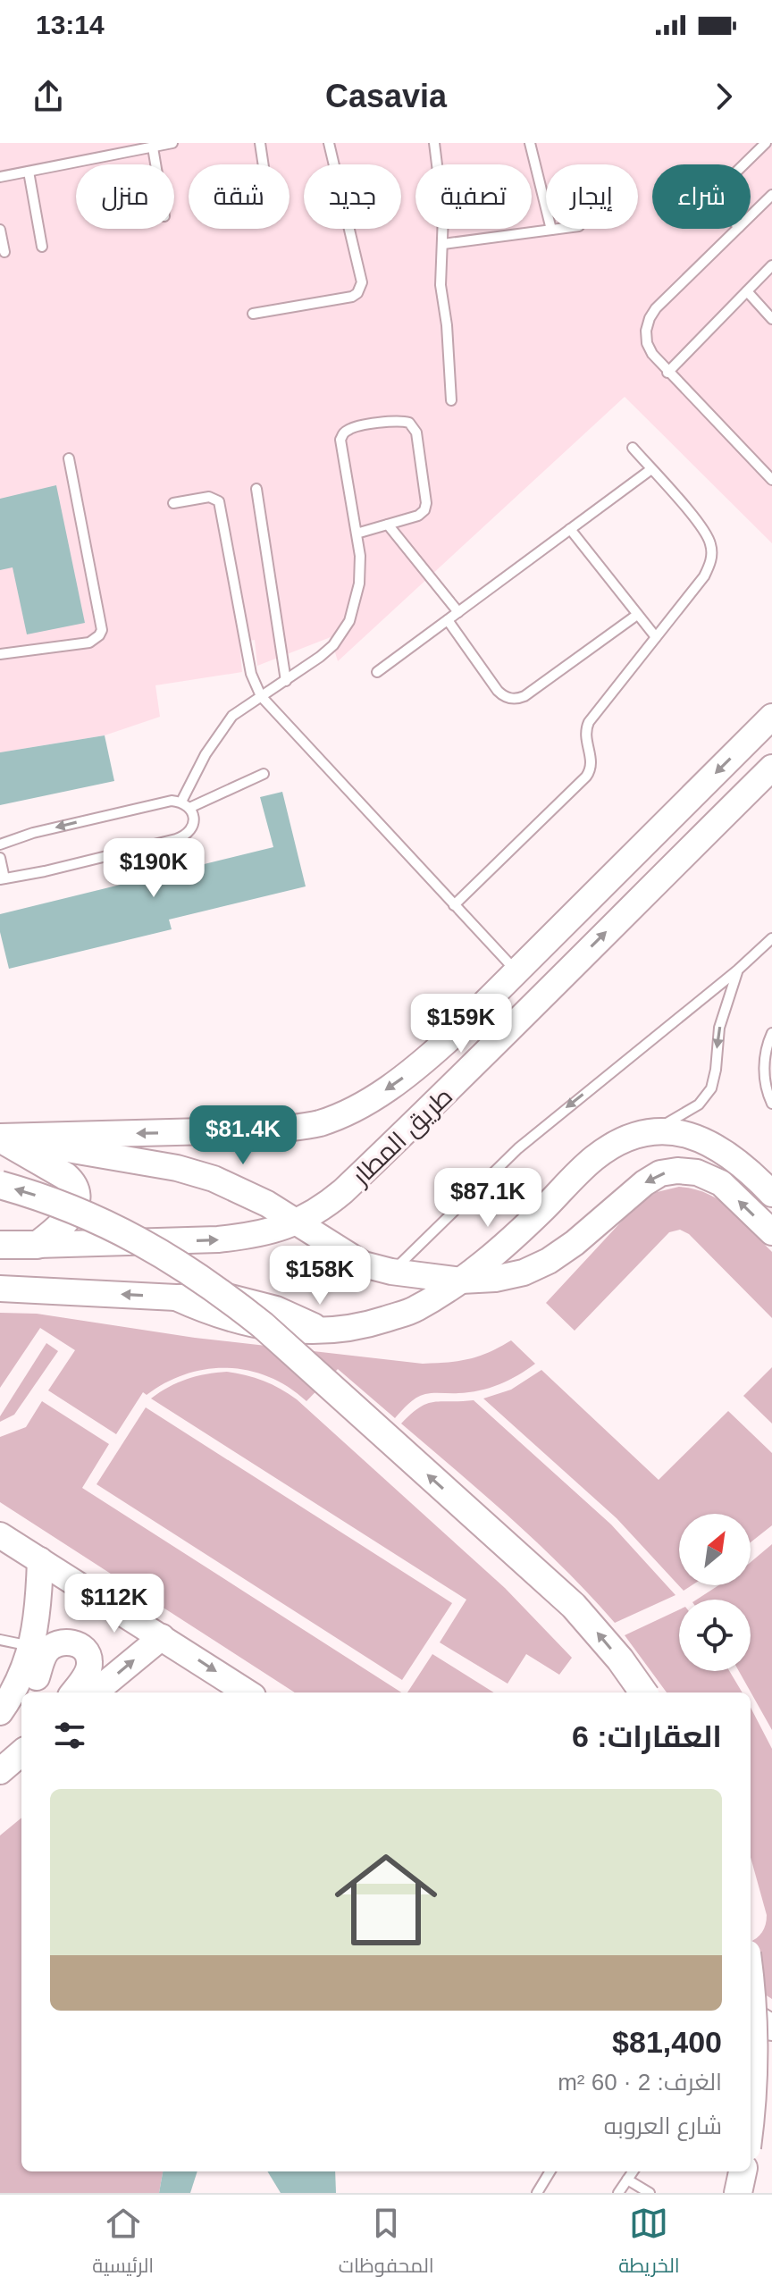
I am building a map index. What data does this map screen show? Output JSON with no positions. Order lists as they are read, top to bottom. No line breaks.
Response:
{"streets":{"main road":["طريق المطار"]},"north":"top right","page":{"status":"13:14","header":"Casavia","chip":["شراء","إيجار","تصفية","جديد","شقة","منزل"],"price":["$190K","$159K","$81.4K","$87.1K","$158K","$112K"],"heading":"العقارات: 6","list":[{"name":"$81,400","note":"الغرف: 2 · 60 m² · شارع العروبه"}],"tabs":["الخريطة","المحفوظات","الرئيسية"]}}
